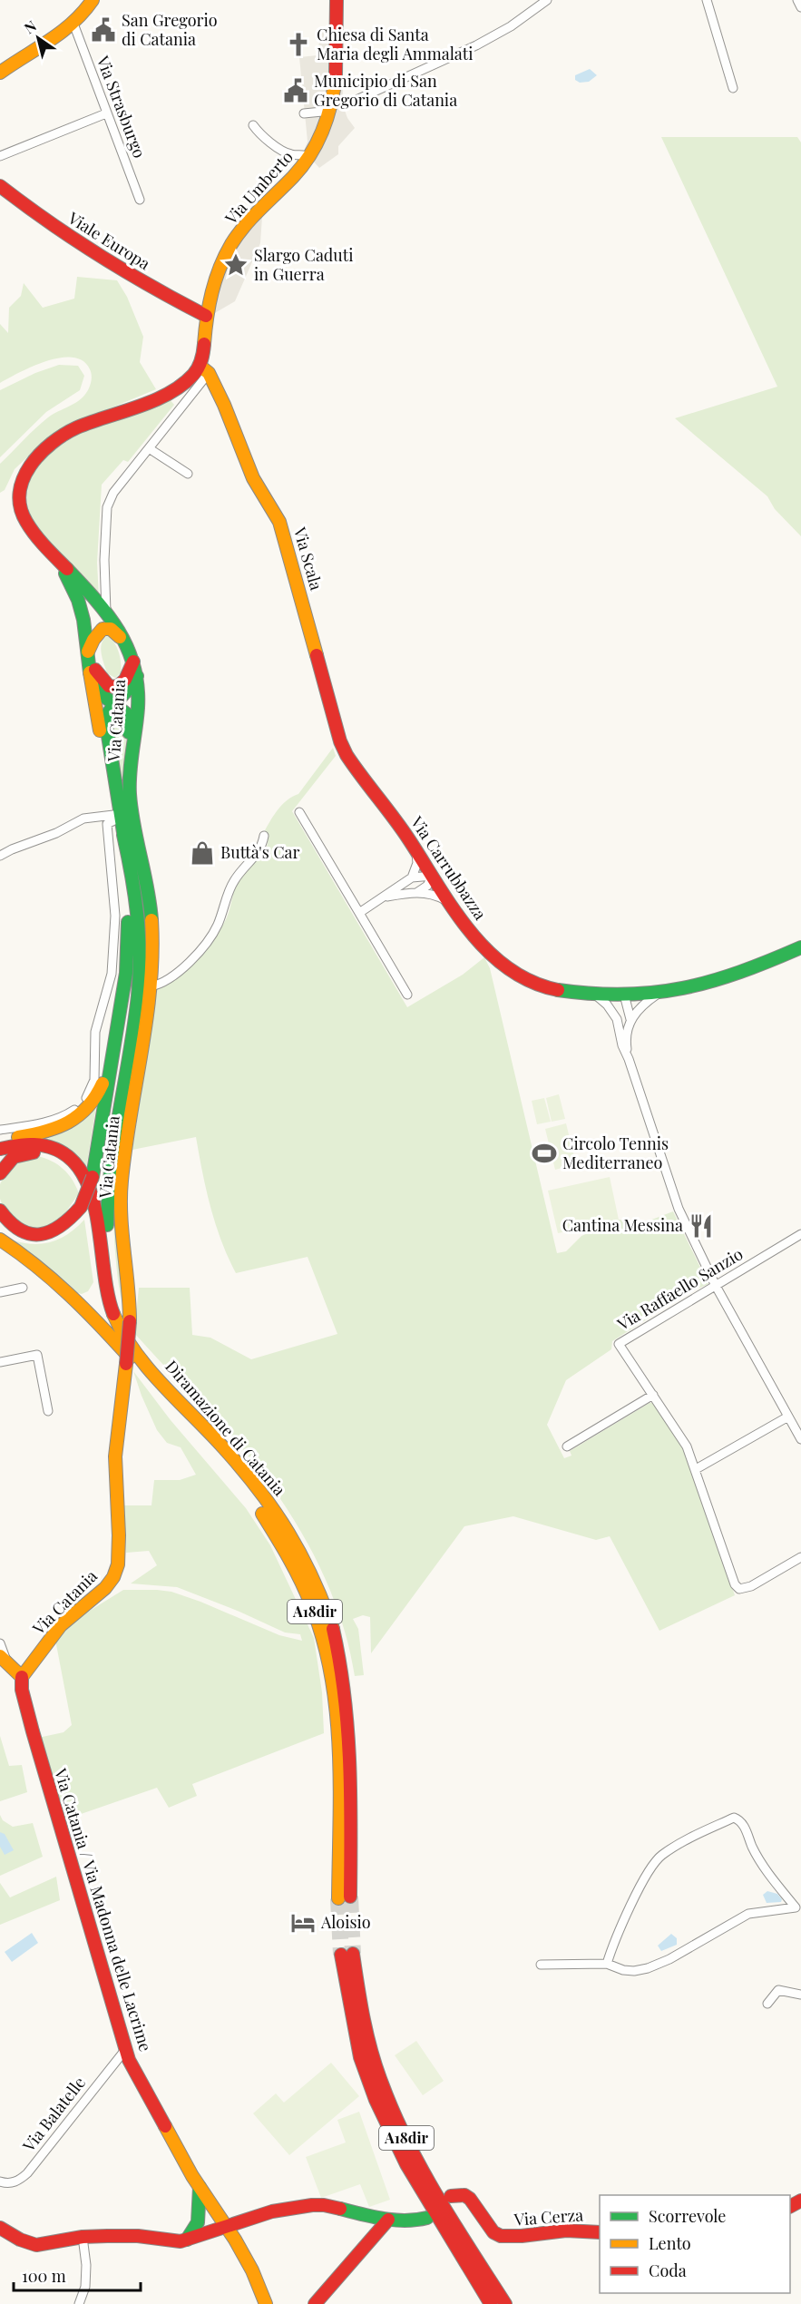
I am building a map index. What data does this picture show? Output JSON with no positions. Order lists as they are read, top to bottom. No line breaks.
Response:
{"streets":{"main road":["Via Umberto","Viale Europa","Via Scala","Via Catania","Via Carrubbazza","Diramazione di Catania","A18dir","Via Catania / Via Madonna delle Lacrime","Via Cerza"],"street":["Via Strasburgo","Via Raffaello Sanzio","Via Balatelle"]},"crossings":[["Via Umberto","Viale Europa"],["Via Umberto","Via Scala"],["Via Umberto","Via Catania"],["Via Scala","Via Catania"],["Via Scala","Via Carrubbazza"],["Via Catania","Via Catania / Via Madonna delle Lacrime"],["Via Catania / Via Madonna delle Lacrime","Via Balatelle"]],"places":{"public building":["San Gregorio di Catania","Municipio di San Gregorio di Catania"],"church":["Chiesa di Santa Maria degli Ammalati"],"place":["Slargo Caduti in Guerra"],"shop":["Buttà's Car"],"sports":["Circolo Tennis Mediterraneo"],"restaurant":["Cantina Messina"],"hotel":["Aloisio"]},"legend":["Scorrevole","Lento","Coda"],"scale_bar":"100 m","north":"top left"}
